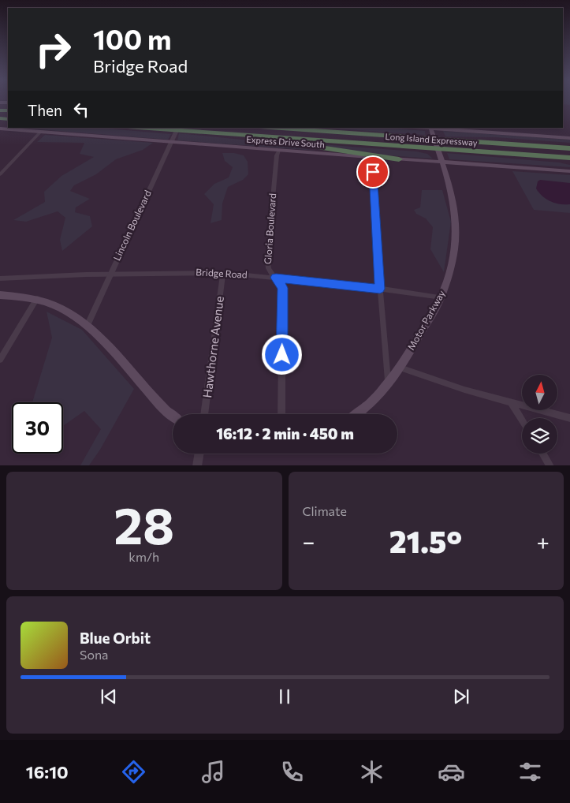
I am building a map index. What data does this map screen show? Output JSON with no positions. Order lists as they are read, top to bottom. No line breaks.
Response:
{"streets":{"highway":["Long Island Expressway"],"main road":["Express Drive South","Motor Parkway"],"street":["Lincoln Boulevard","Gloria Boulevard","Bridge Road","Hawthorne Avenue"]},"crossings":[["Express Drive South","Lincoln Boulevard"],["Express Drive South","Gloria Boulevard"],["Express Drive South","Motor Parkway"],["Lincoln Boulevard","Bridge Road"],["Gloria Boulevard","Bridge Road"],["Bridge Road","Motor Parkway"],["Bridge Road","Hawthorne Avenue"]],"north":"top","page":{"turn":["100 m","Bridge Road"],"then":"Then","limit":"30","trip":"16:12 · 2 min · 450 m","tile":[["28","km/h"],"Climate"],"heat":["−","21.5°","+"],"song":["Blue Orbit","Sona"],"tabs":"16:10"}}
